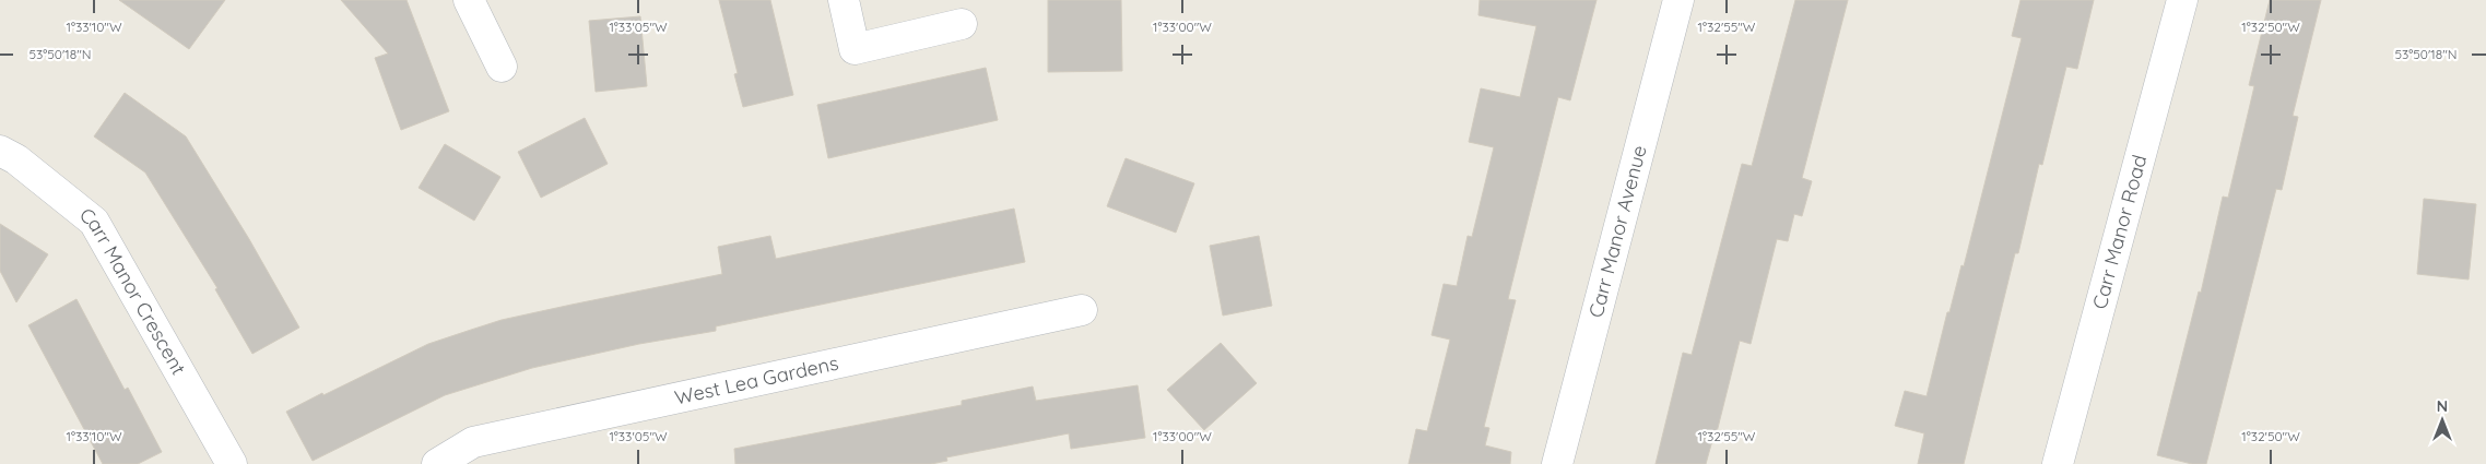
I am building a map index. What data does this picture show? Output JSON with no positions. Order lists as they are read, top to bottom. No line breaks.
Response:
{"streets":{"street":["Carr Manor Avenue","Carr Manor Road","Carr Manor Crescent","West Lea Gardens"]},"north":"top","coordinates":["1°33'10\"W","1°33'05\"W","1°33'00\"W","1°32'55\"W","1°32'50\"W","53°50'18\"N"]}
